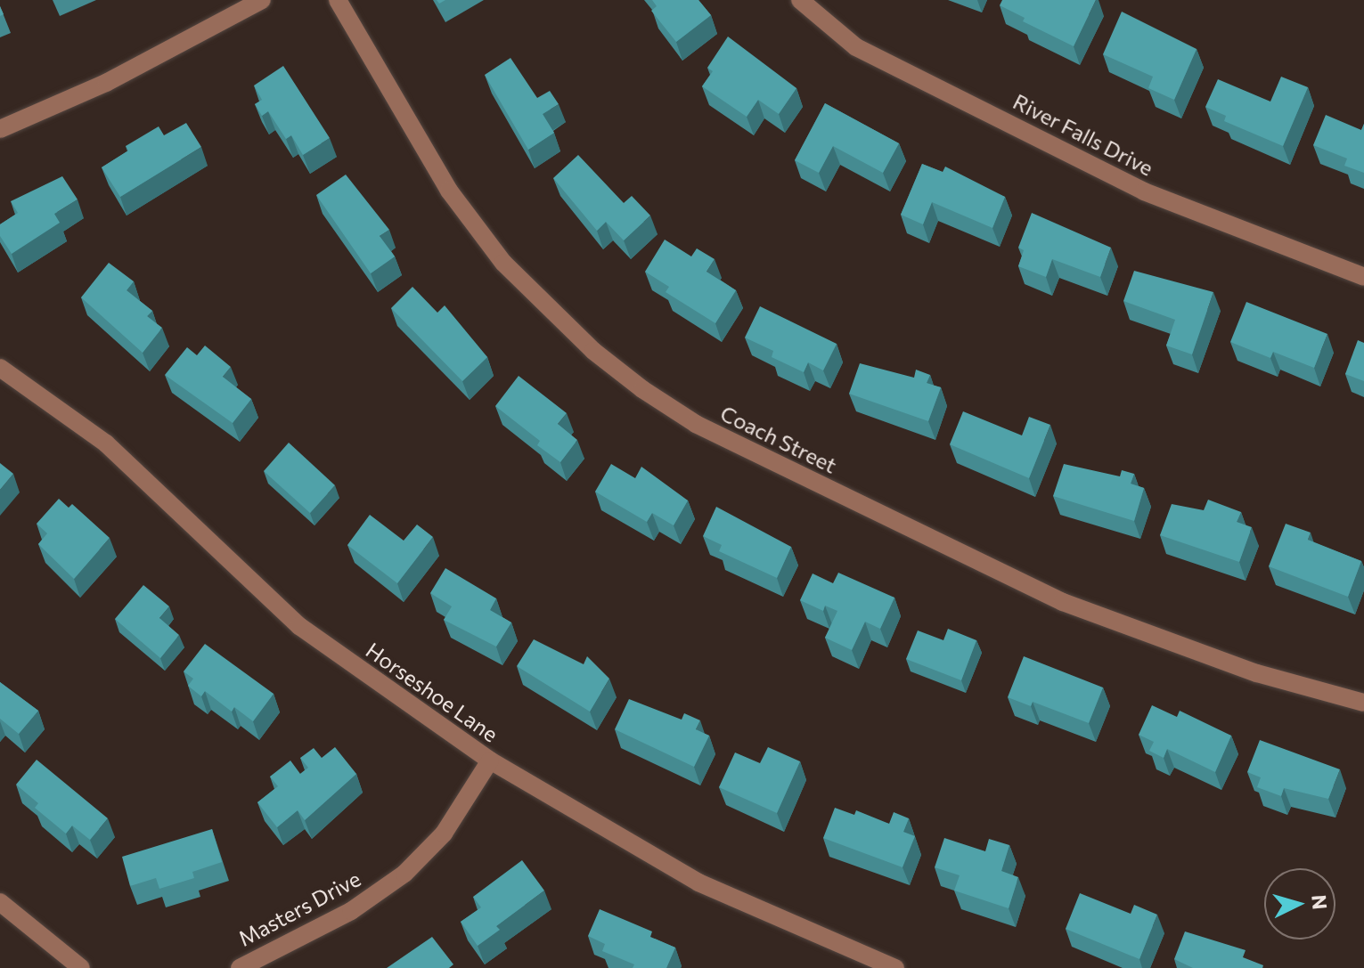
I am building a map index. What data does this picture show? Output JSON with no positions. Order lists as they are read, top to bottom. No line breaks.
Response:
{"streets":{"street":["River Falls Drive","Coach Street","Horseshoe Lane","Masters Drive"]},"crossings":[["Horseshoe Lane","Masters Drive"]],"north":"right"}
